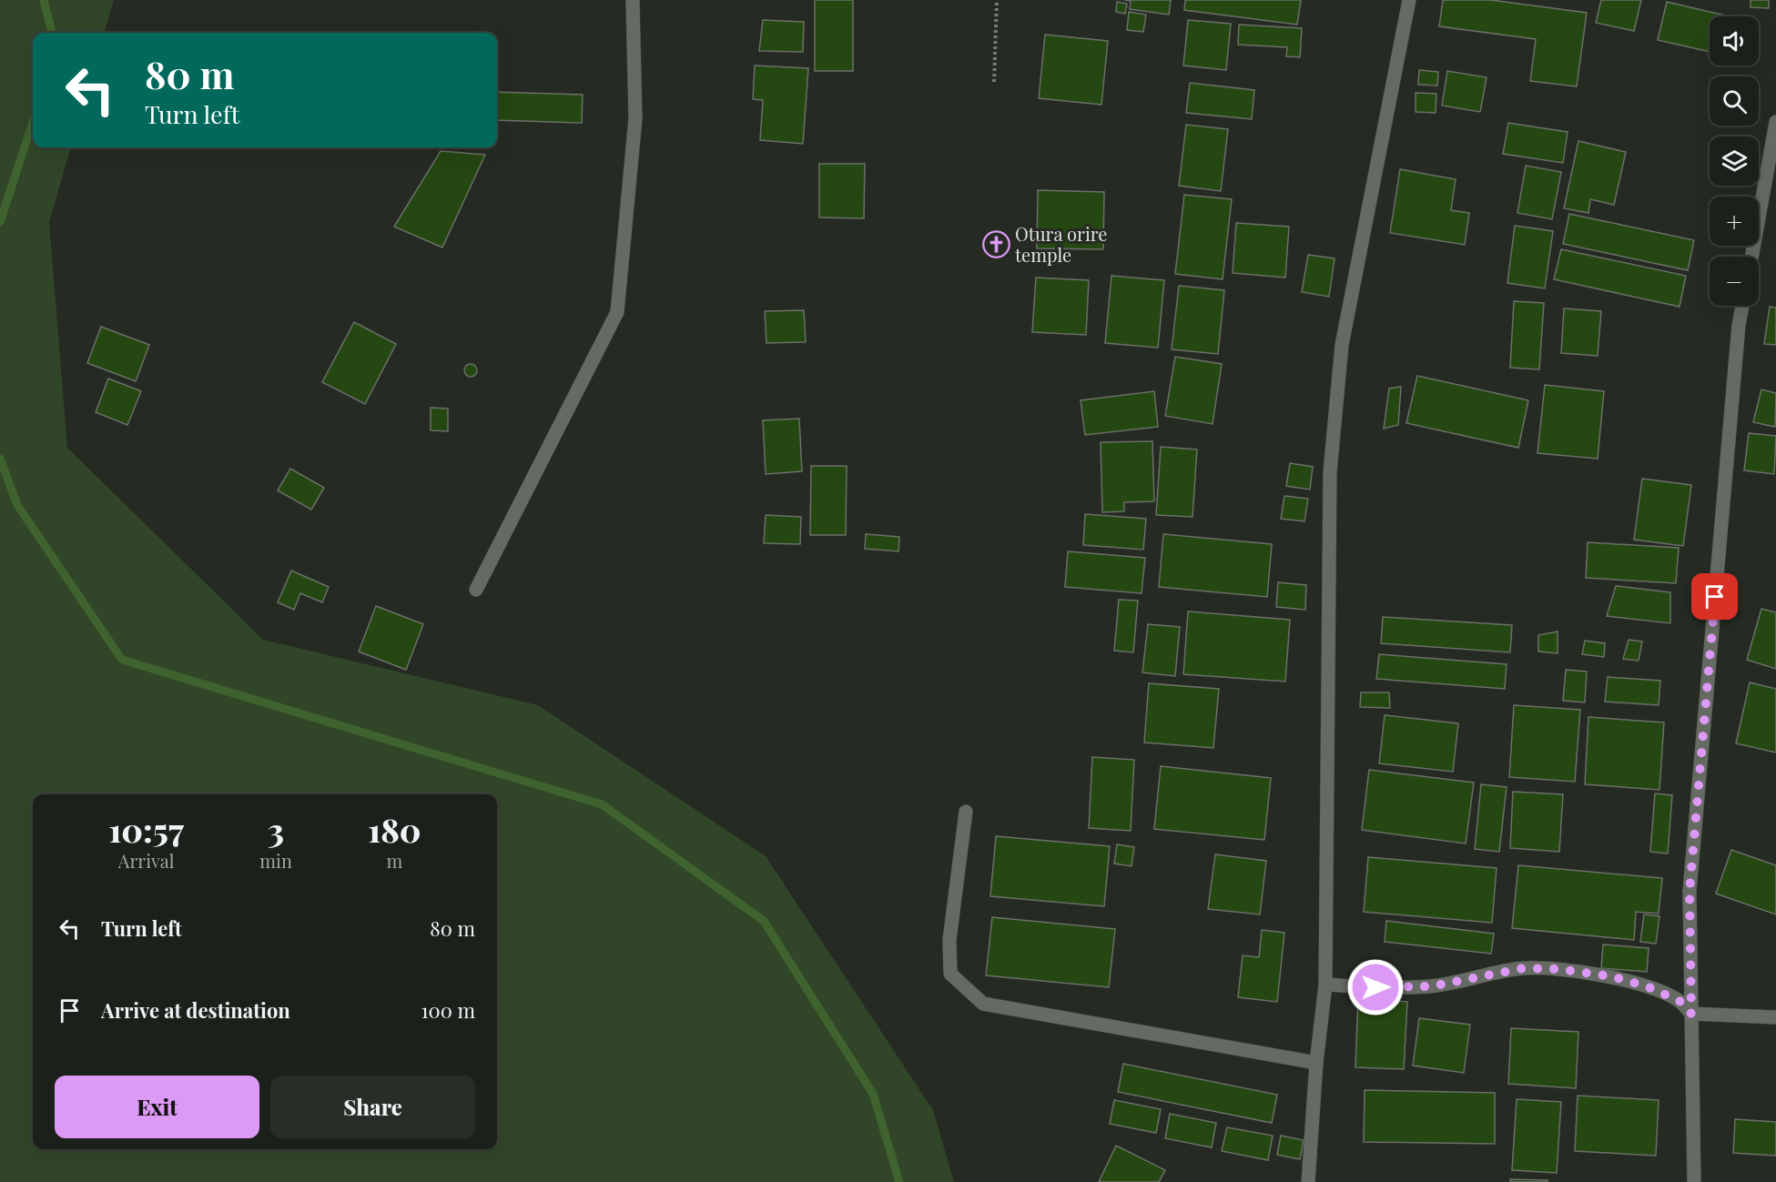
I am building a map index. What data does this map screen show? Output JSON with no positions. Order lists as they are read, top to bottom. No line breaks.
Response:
{"places":{"church":["Otura orire temple"]},"page":{"map_buttons":["+","−"],"turn":["80 m","Turn left"],"eta":["10:57","Arrival","3","min","180","m"],"list":[{"name":"Turn left","value":"80 m"},{"name":"Arrive at destination","value":"100 m"}],"buttons":["Exit","Share"]}}
